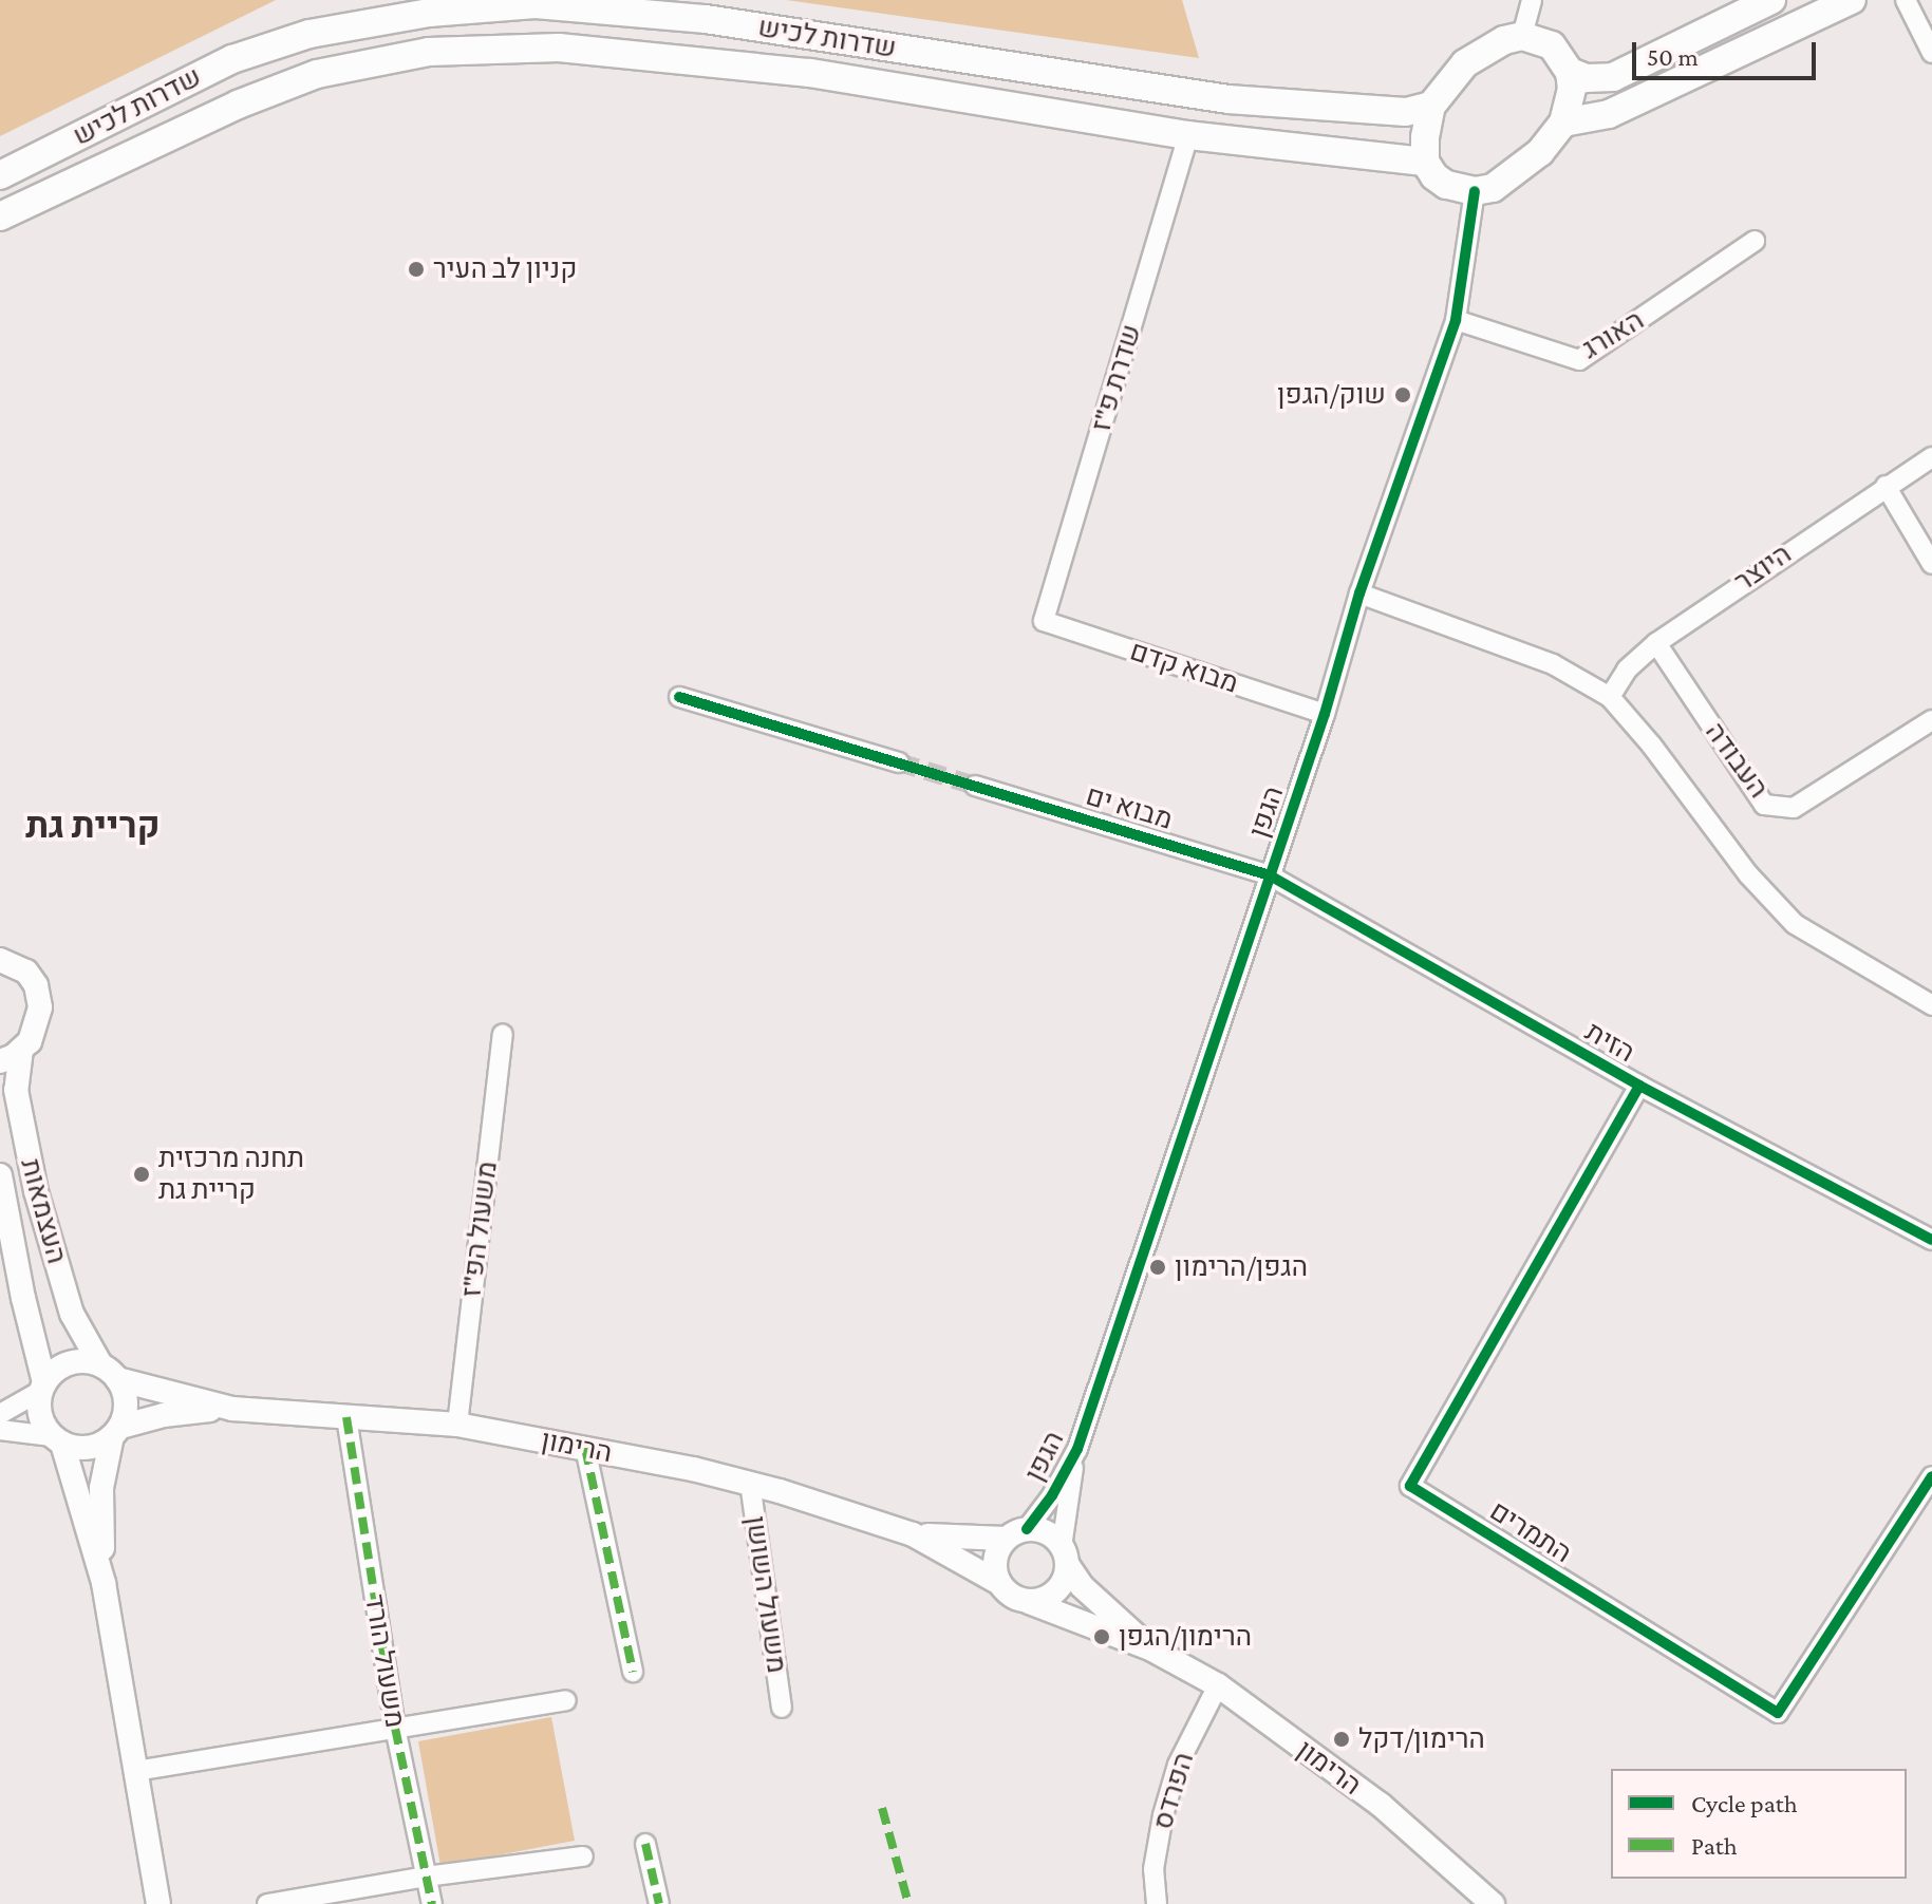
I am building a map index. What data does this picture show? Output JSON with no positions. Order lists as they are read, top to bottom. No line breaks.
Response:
{"streets":{"main road":["שדרות לכיש"],"street":["האורג","שדרת פ\"ז","היוצר","מבוא קדם","העבודה","מבוא ים","הגפן","הזית","העצמאות","משעול הפ\"ז","הרימון","התמרים","משעול השושן","משעול הורד","הפרדס"]},"crossings":[["שדרות לכיש","שדרת פ\"ז"],["שדרות לכיש","הגפן"],["האורג","הגפן"],["שדרת פ\"ז","מבוא קדם"],["היוצר","העבודה"],["מבוא קדם","הגפן"],["מבוא ים","הגפן"],["מבוא ים","הזית"],["הגפן","הזית"],["הגפן","הרימון"],["הזית","התמרים"],["העצמאות","הרימון"],["משעול הפ\"ז","הרימון"],["הרימון","משעול השושן"],["הרימון","משעול הורד"],["הרימון","הפרדס"]],"districts":["קריית גת"],"places":["קניון לב העיר","שוק/הגפן","תחנה מרכזית קריית גת","הגפן/הרימון","הרימון/הגפן","הרימון/דקל"],"legend":["Cycle path","Path"],"scale_bar":"50 m"}
